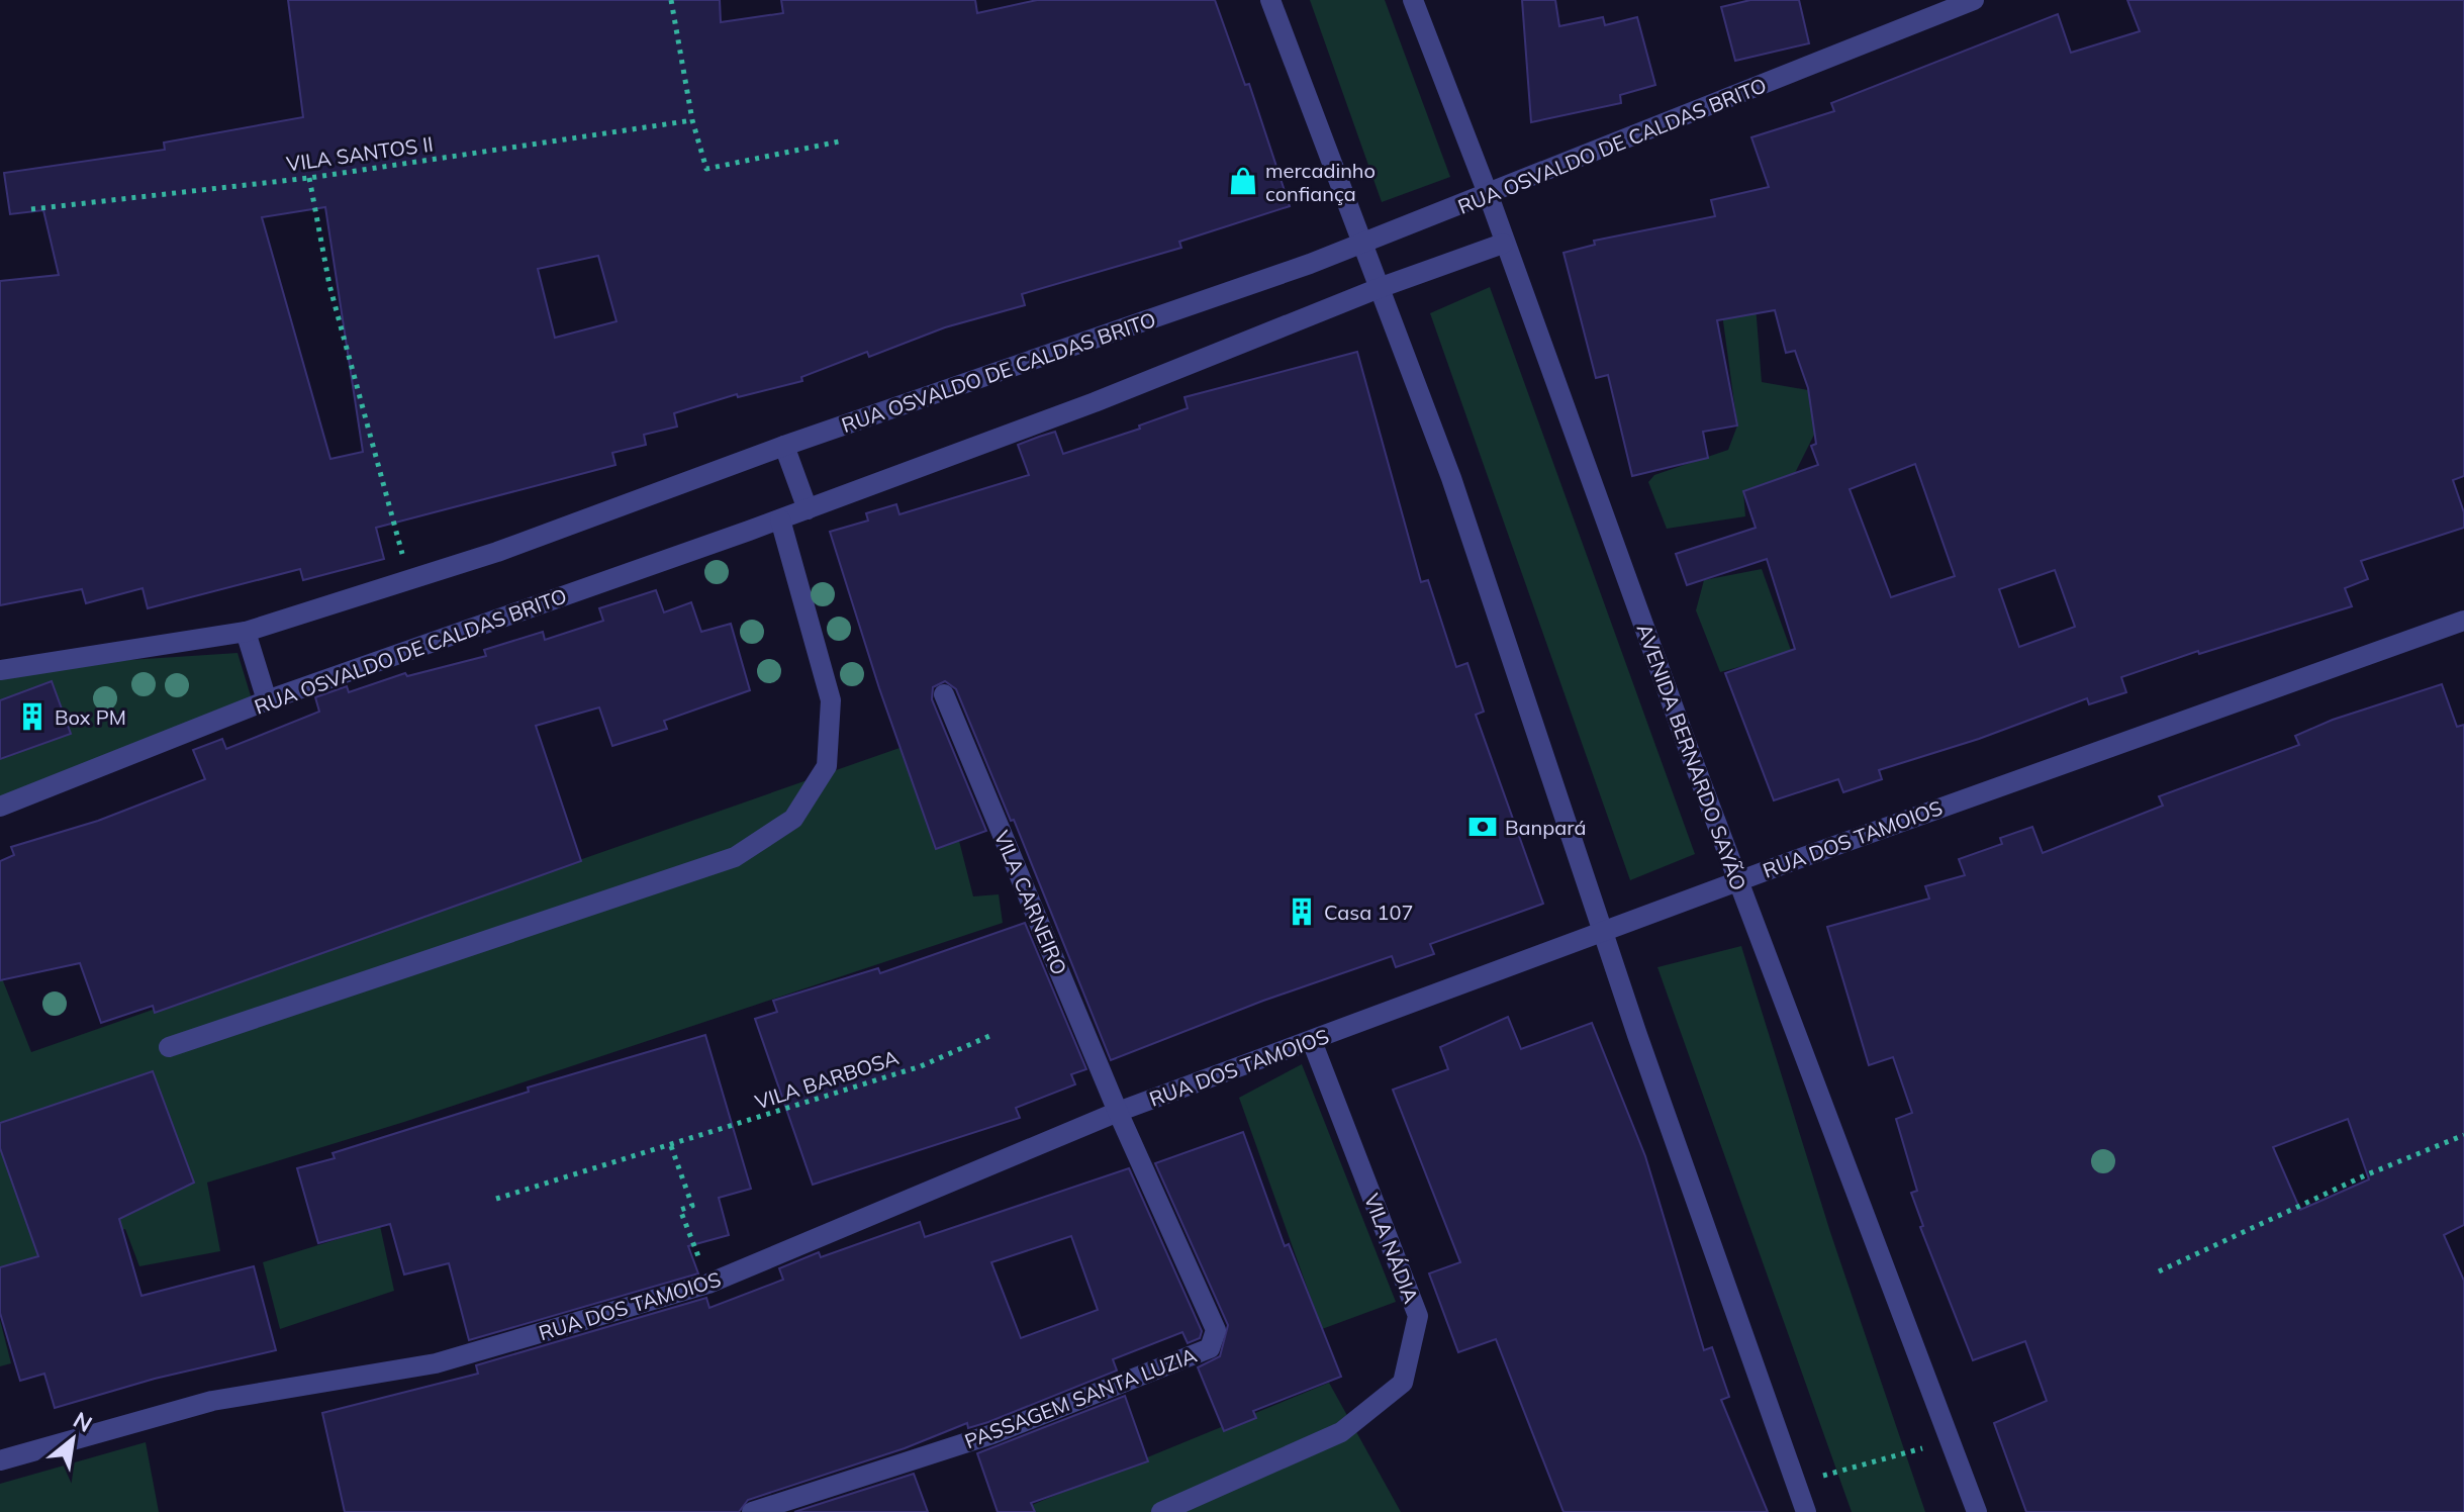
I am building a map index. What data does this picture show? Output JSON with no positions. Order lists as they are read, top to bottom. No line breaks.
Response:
{"streets":{"street":["RUA OSVALDO DE CALDAS BRITO","AVENIDA BERNARDO SAYÃO","RUA DOS TAMOIOS","VILA CARNEIRO","VILA NÁDIA","PASSAGEM SANTA LUZIA"],"path":["VILA SANTOS II","VILA BARBOSA"]},"crossings":[["RUA OSVALDO DE CALDAS BRITO","AVENIDA BERNARDO SAYÃO"],["AVENIDA BERNARDO SAYÃO","RUA DOS TAMOIOS"],["RUA DOS TAMOIOS","VILA CARNEIRO"],["RUA DOS TAMOIOS","VILA NÁDIA"],["RUA DOS TAMOIOS","PASSAGEM SANTA LUZIA"],["VILA CARNEIRO","PASSAGEM SANTA LUZIA"]],"places":{"shop":["mercadinho confiança"],"building":["Box PM","Casa 107"],"bank":["Banpará"]},"north":"top right"}
